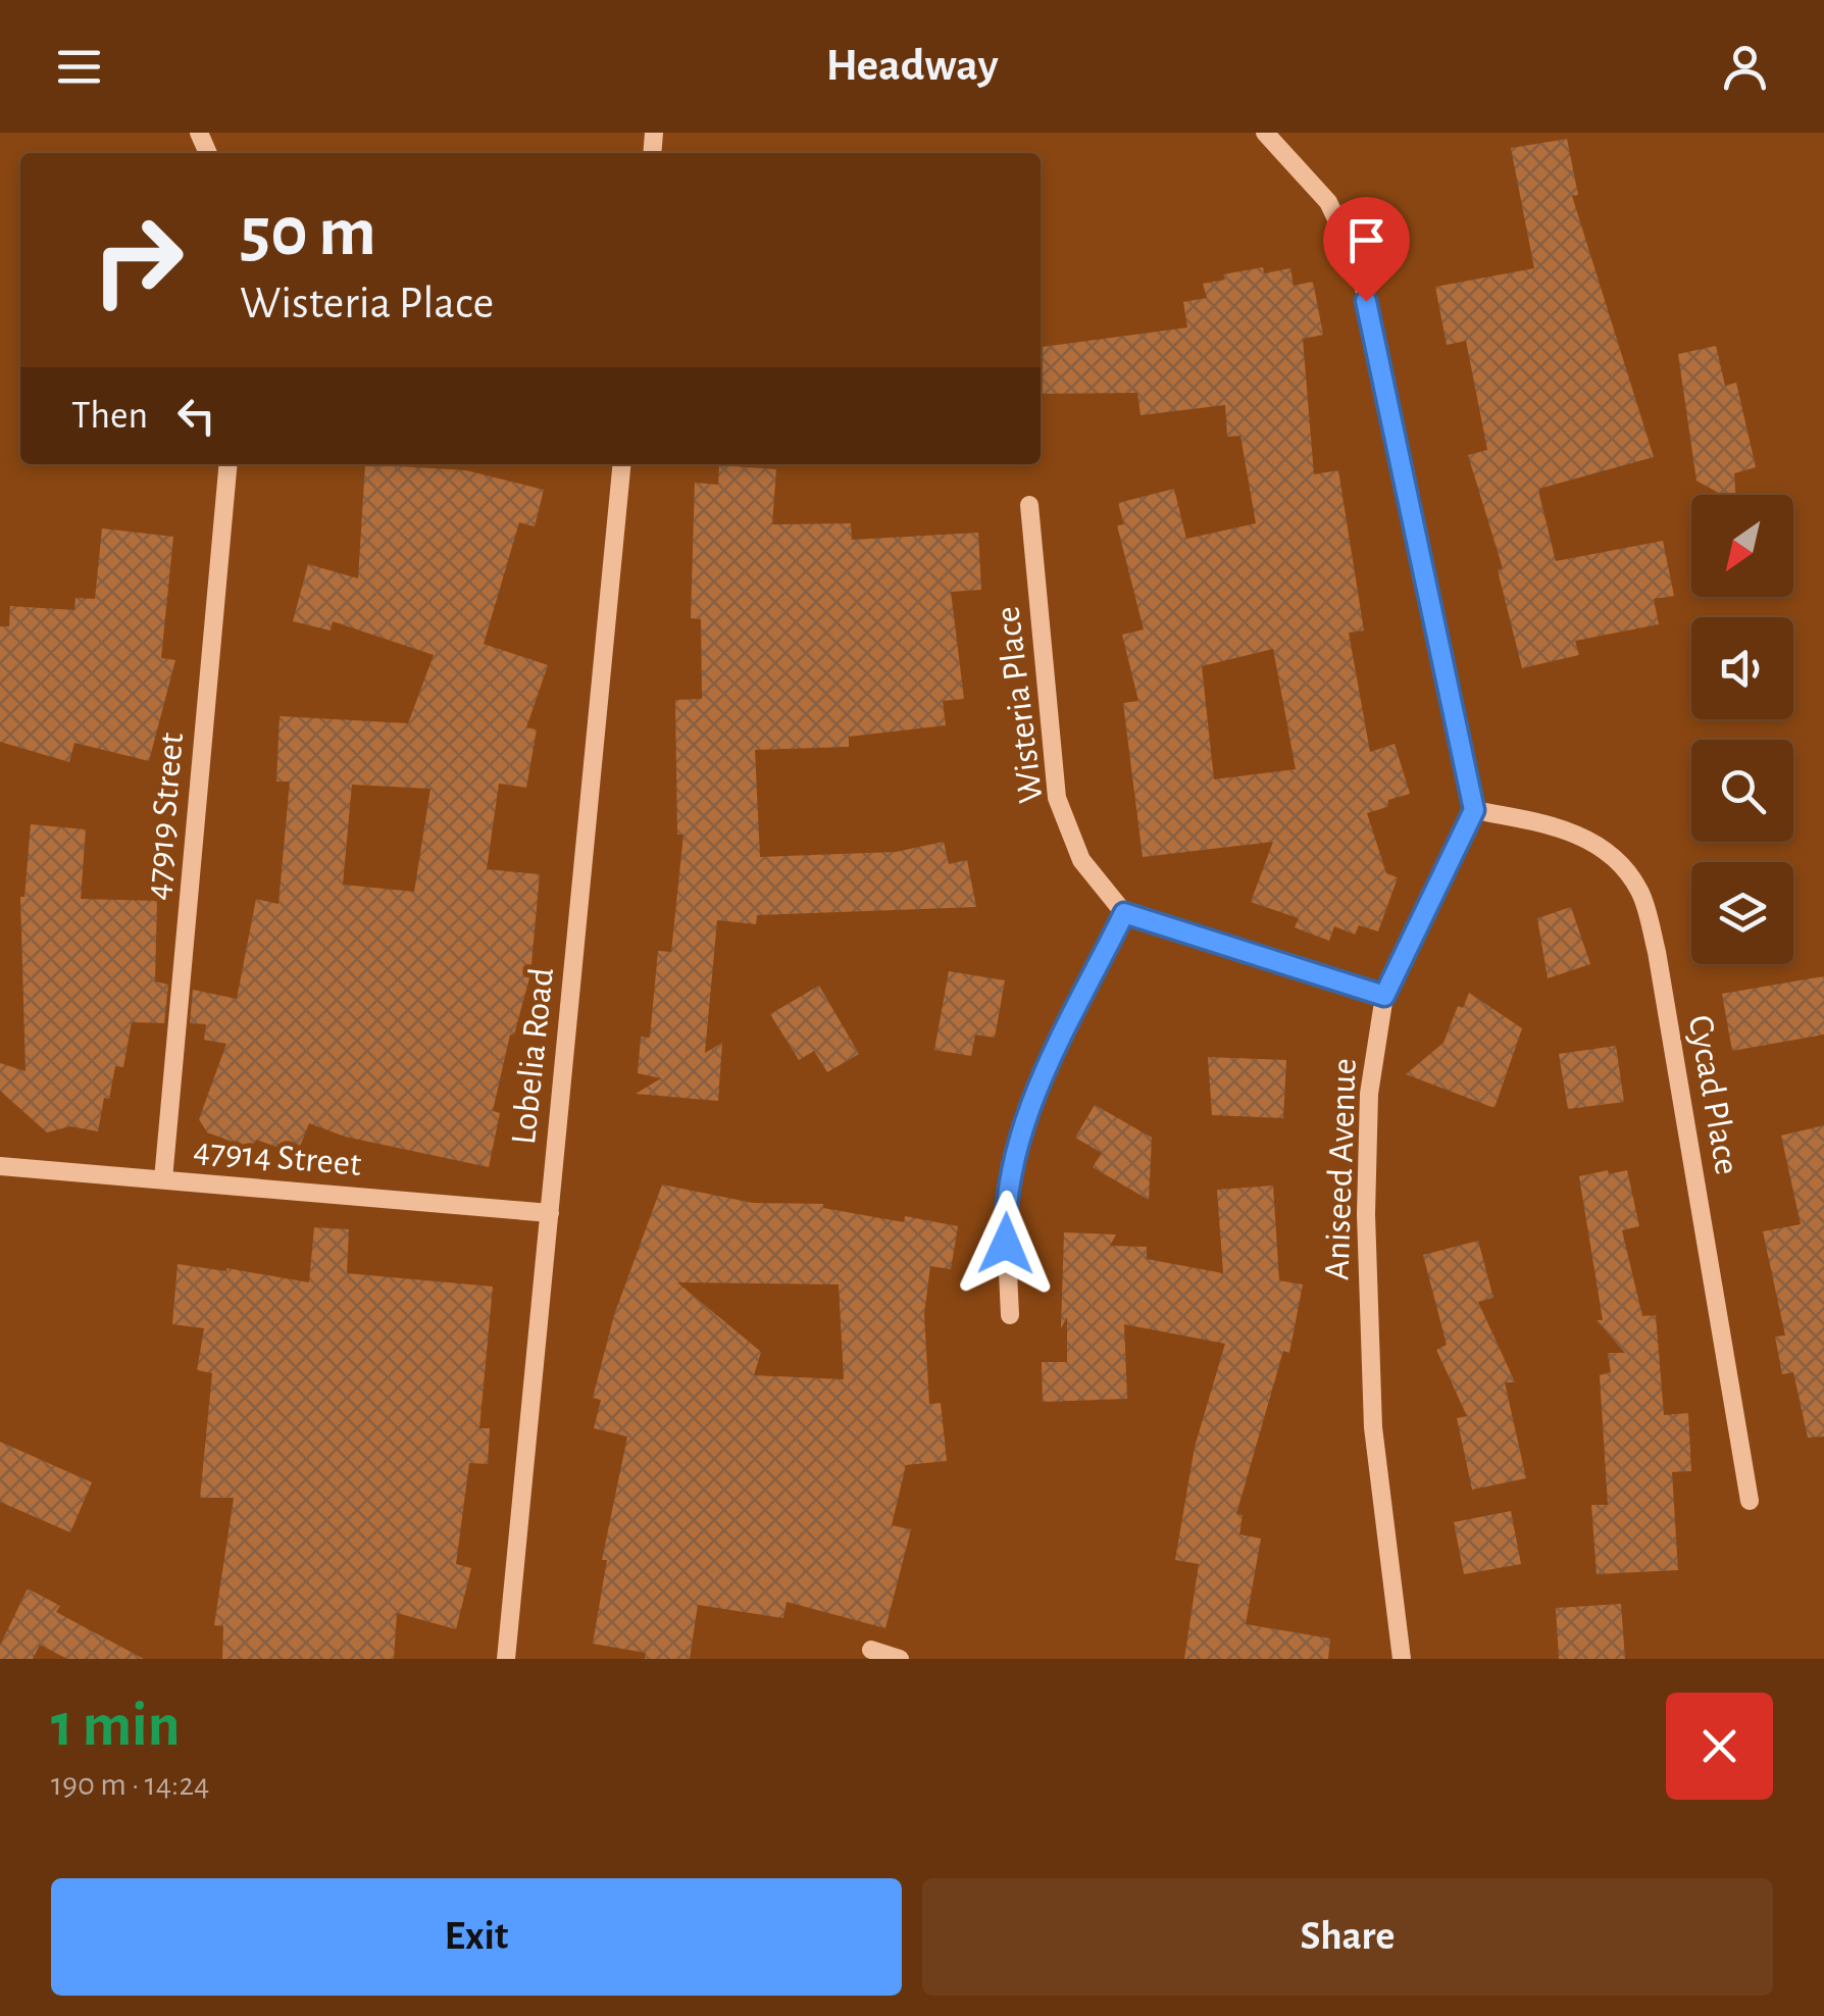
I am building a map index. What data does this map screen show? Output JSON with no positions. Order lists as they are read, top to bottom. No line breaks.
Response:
{"streets":{"street":["Wisteria Place","47919 Street","Lobelia Road","Cycad Place","47914 Street","Aniseed Avenue"]},"crossings":[["47919 Street","47914 Street"],["Lobelia Road","47914 Street"],["Cycad Place","Aniseed Avenue"]],"north":"bottom left","page":{"header":"Headway","turn":["50 m","Wisteria Place"],"then":"Then","heading":["1 min","190 m · 14:24"],"buttons":["Exit","Share"]}}
